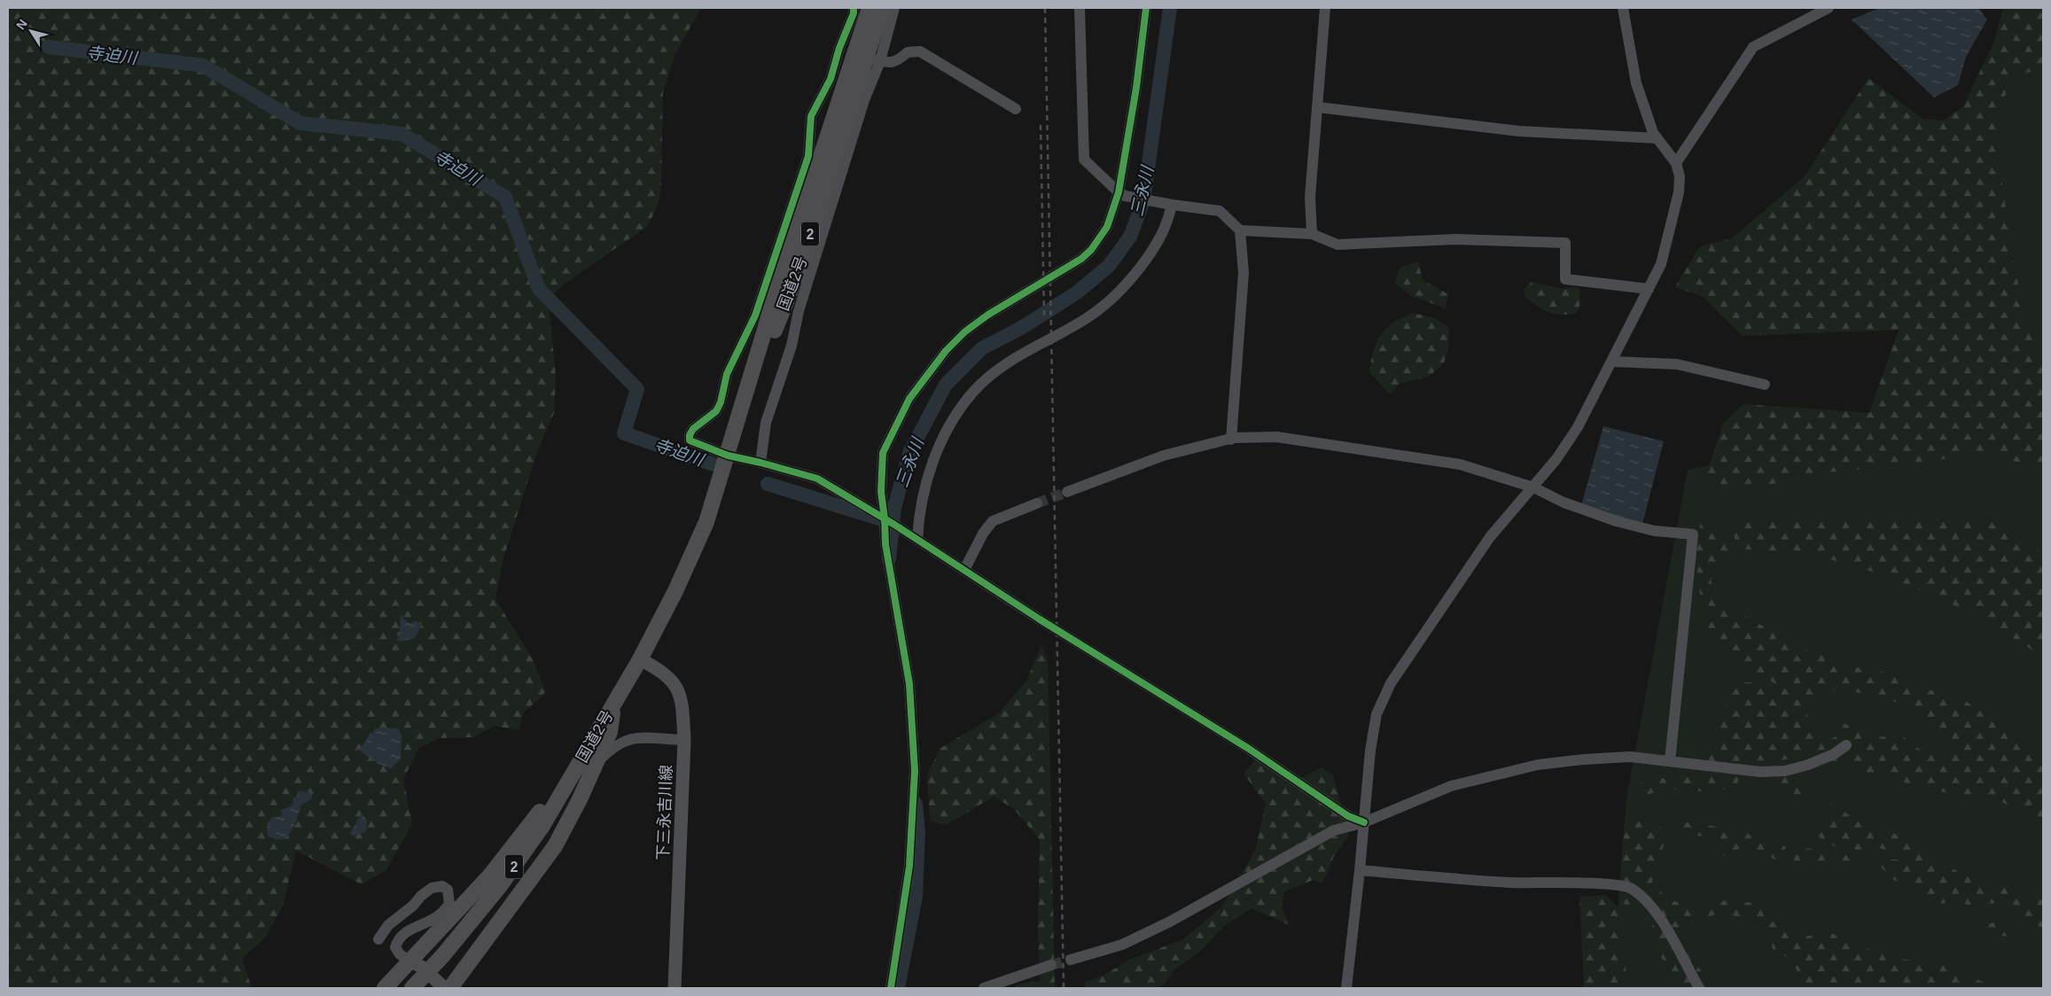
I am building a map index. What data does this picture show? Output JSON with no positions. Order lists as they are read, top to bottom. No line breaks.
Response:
{"streets":{"highway":["2","国道2号"],"main road":["下三永吉川線"]},"crossings":[["国道2号","下三永吉川線"]],"water":["寺迫川","三永川"],"north":"top left"}
